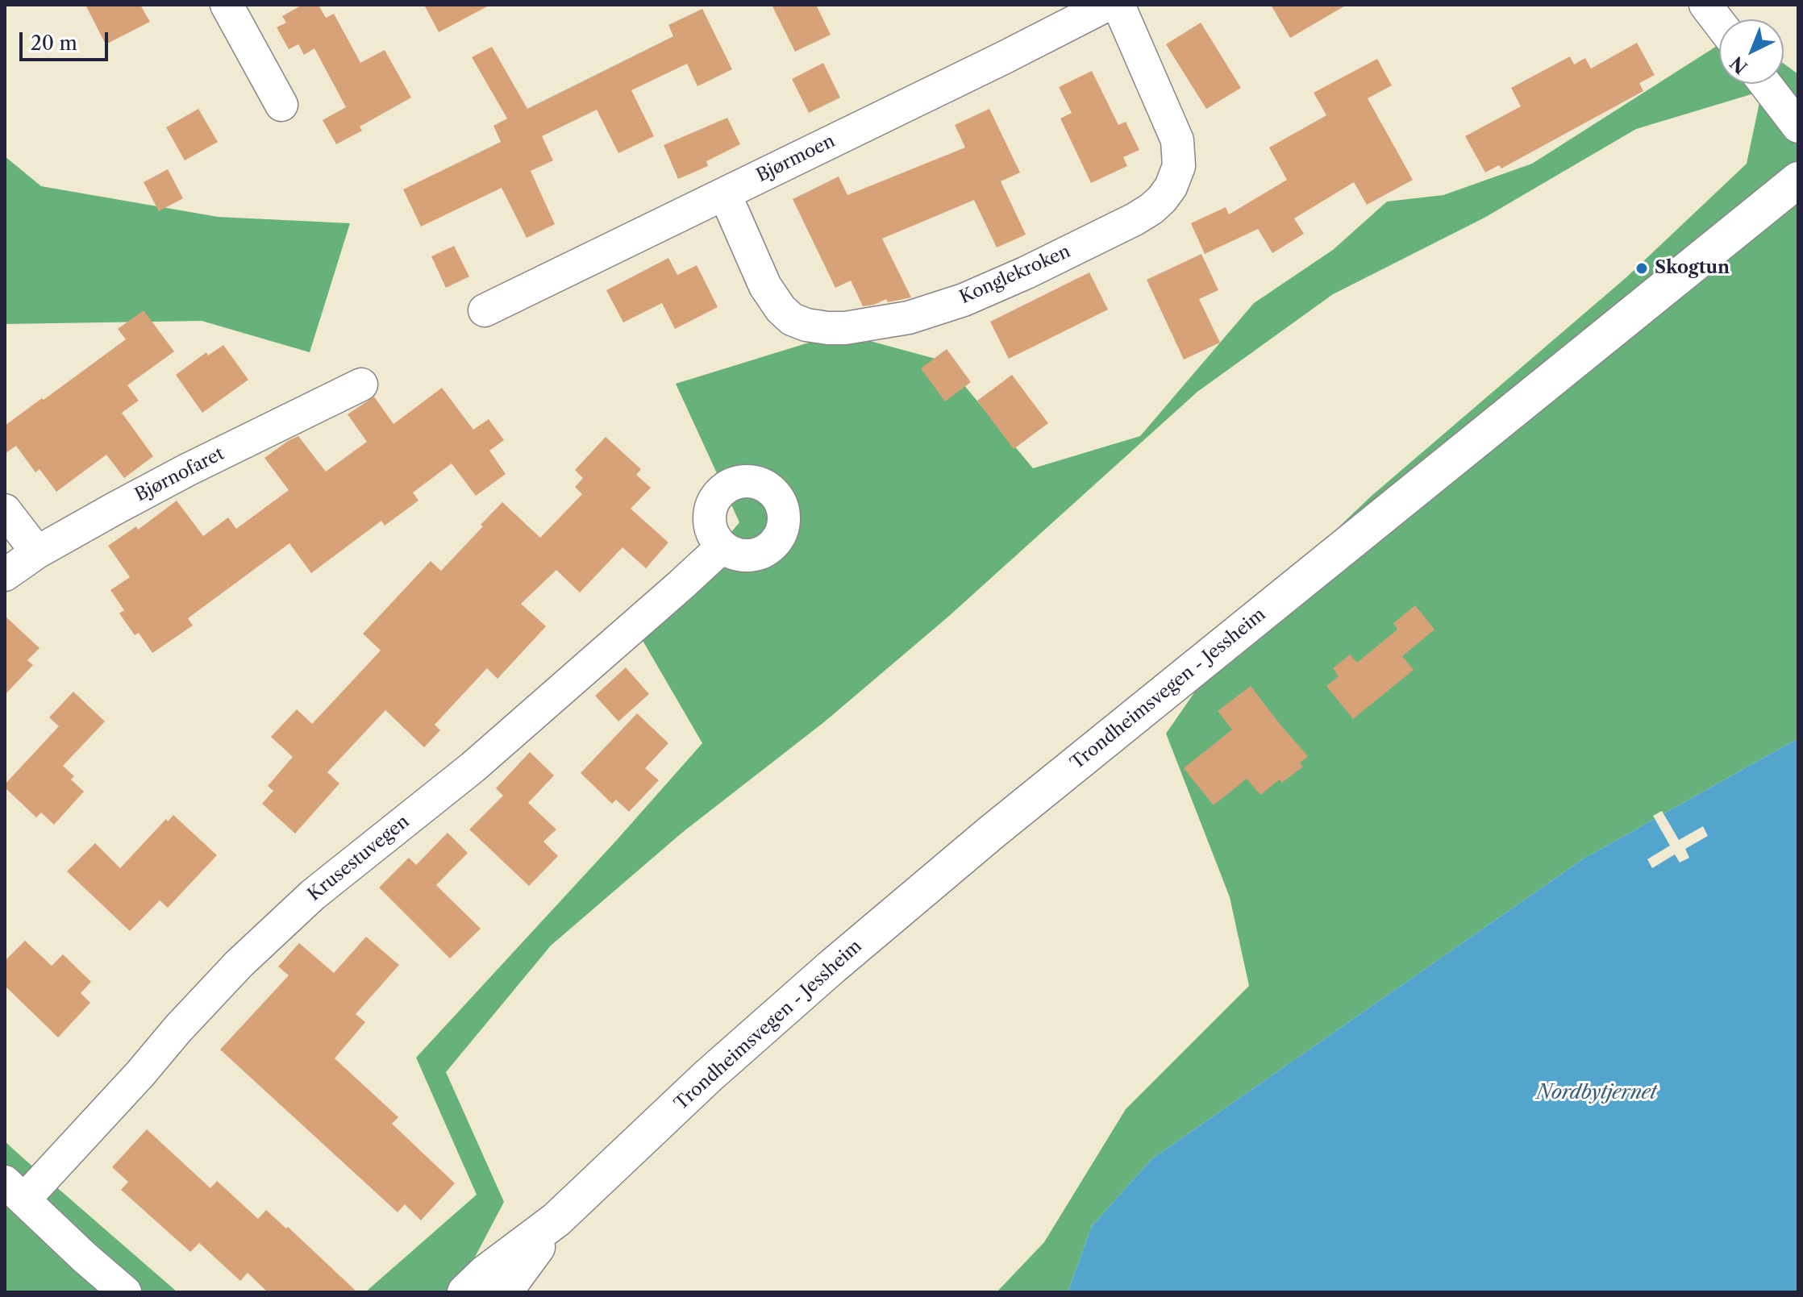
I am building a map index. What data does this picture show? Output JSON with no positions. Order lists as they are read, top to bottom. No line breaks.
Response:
{"streets":{"main road":["Trondheimsvegen - Jessheim"],"street":["Bjørmoen","Konglekroken","Bjørnofaret","Krusestuvegen"]},"crossings":[["Bjørmoen","Konglekroken"]],"water":["Nordbytjernet"],"places":["Skogtun"],"scale_bar":"20 m","north":"bottom left"}
